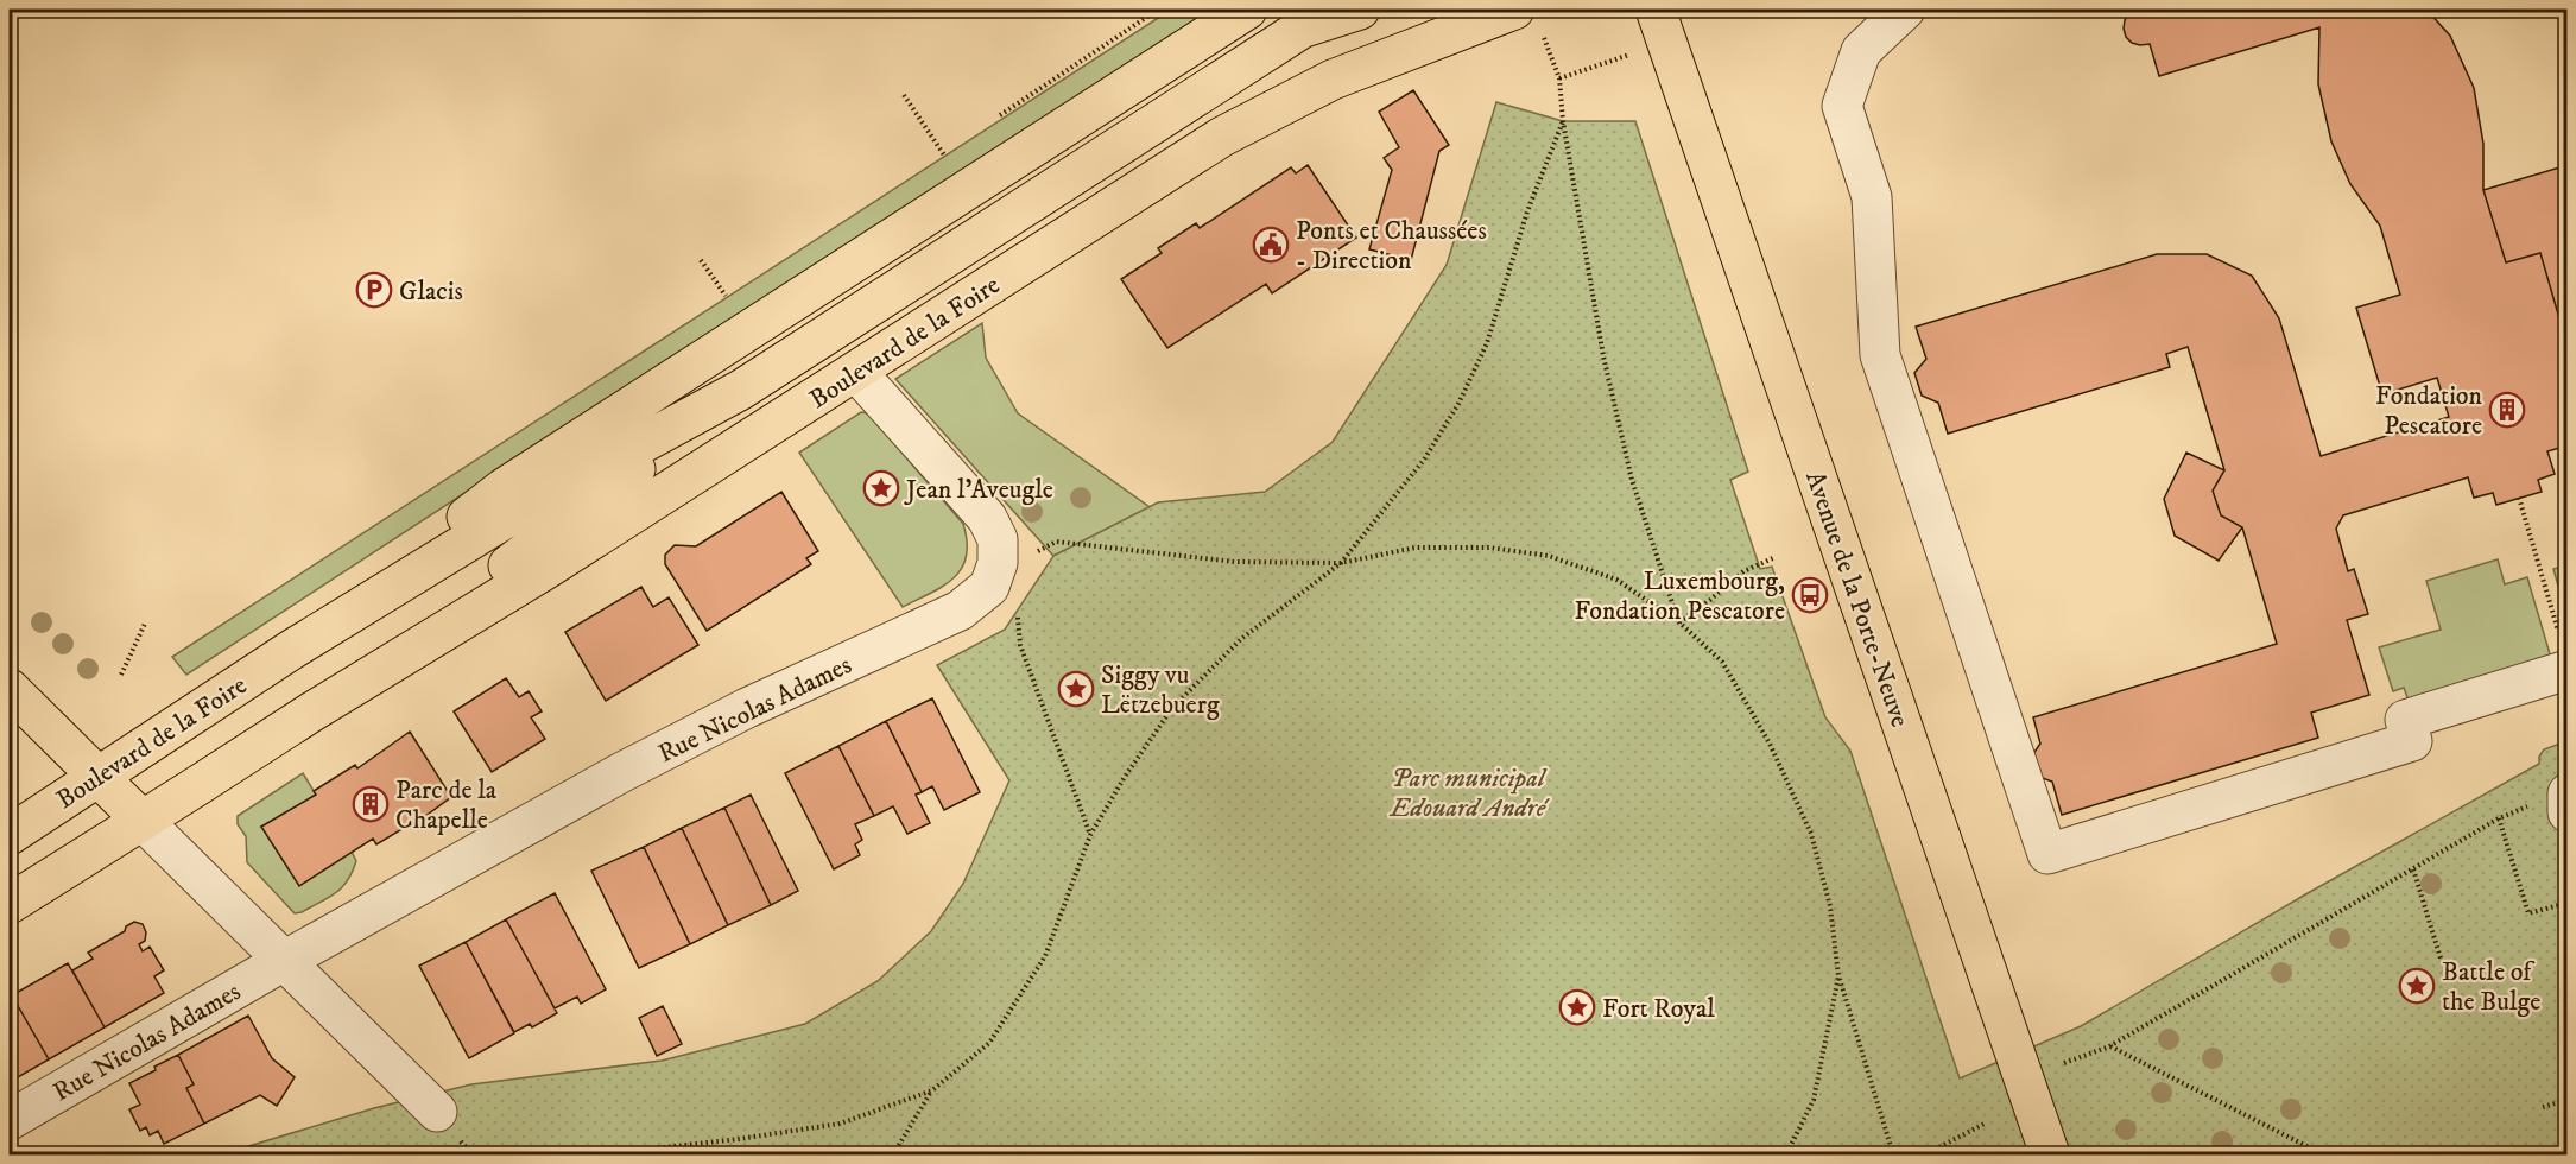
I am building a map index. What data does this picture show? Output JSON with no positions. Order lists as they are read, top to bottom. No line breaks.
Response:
{"streets":{"main road":["Boulevard de la Foire","Avenue de la Porte-Neuve"],"street":["Rue Nicolas Adames"]},"parks":["Parc municipal Edouard André"],"places":{"public building":["Ponts et Chaussées - Direction"],"parking":["Glacis"],"building":["Fondation Pescatore","Parc de la Chapelle"],"place":["Jean l'Aveugle","Siggy vu Lëtzebuerg","Battle of the Bulge","Fort Royal"],"bus stop":["Luxembourg, Fondation Pescatore"]}}
